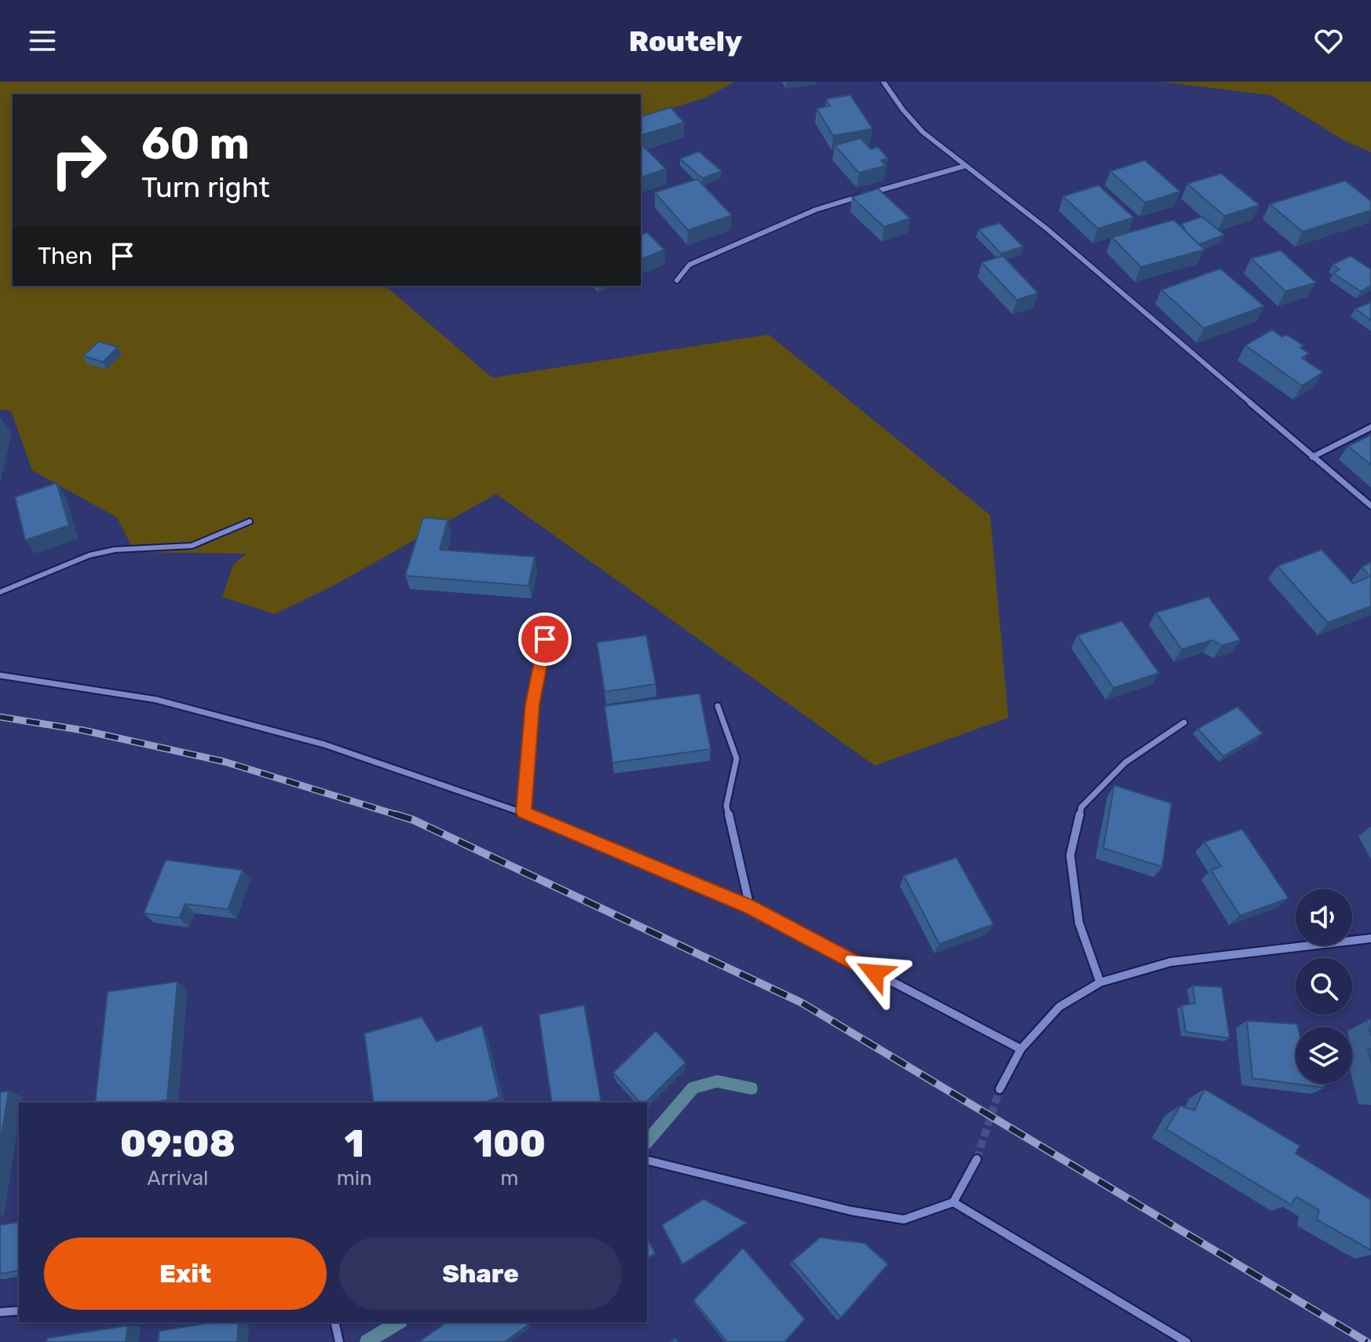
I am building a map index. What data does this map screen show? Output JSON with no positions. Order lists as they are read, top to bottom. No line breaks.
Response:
{"page":{"header":"Routely","turn":["60 m","Turn right"],"then":"Then","eta":["09:08","Arrival","1","min","100","m"],"buttons":["Exit","Share"]}}
